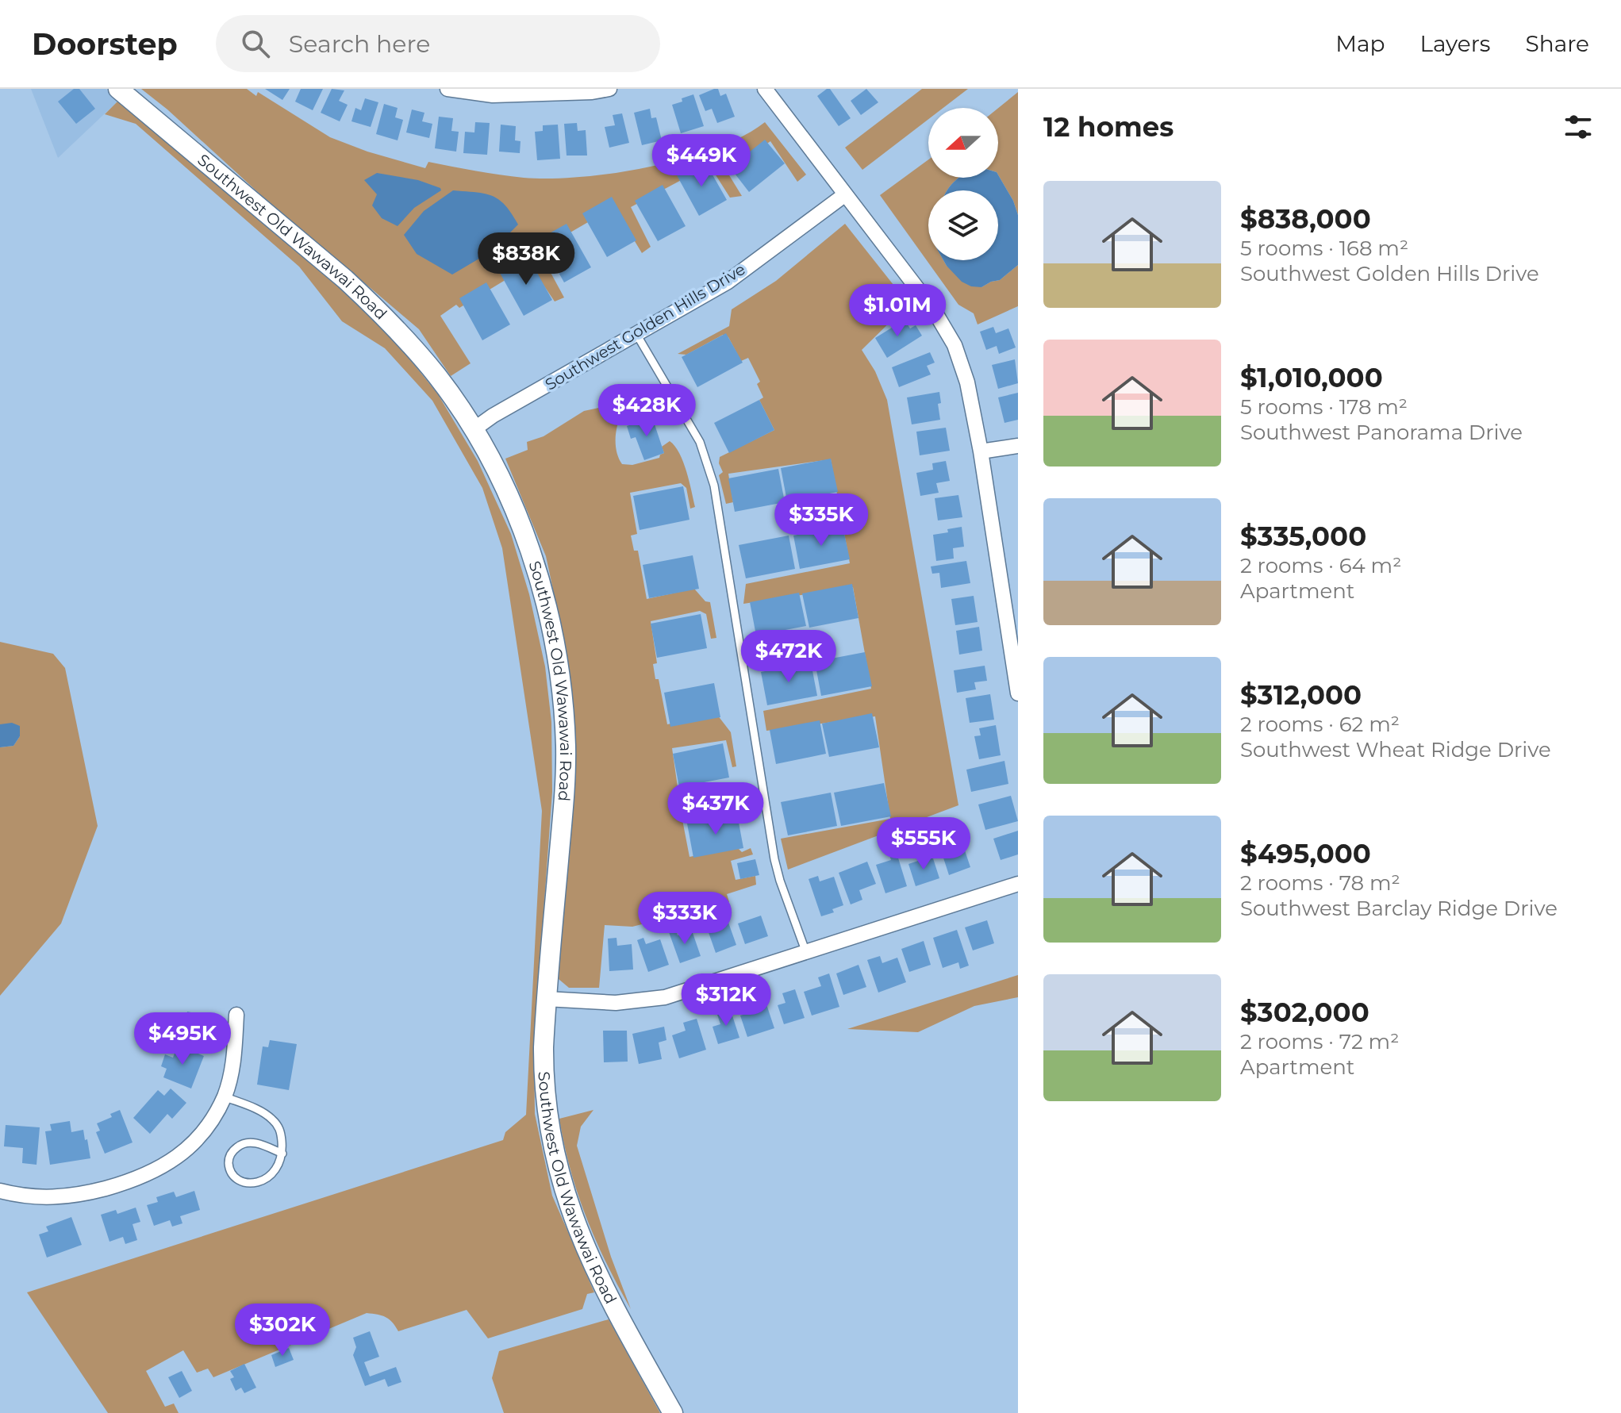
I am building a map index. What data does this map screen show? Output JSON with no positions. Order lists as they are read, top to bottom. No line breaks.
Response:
{"streets":{"main road":["Southwest Old Wawawai Road"],"street":["Southwest Golden Hills Drive"]},"crossings":[["Southwest Old Wawawai Road","Southwest Golden Hills Drive"]],"north":"left","page":{"header":"Doorstep","search":"Search here","nav":["Map","Layers","Share"],"heading":"12 homes","price":["$449K","$838K","$1.01M","$428K","$335K","$472K","$437K","$555K","$333K","$312K","$495K","$302K"],"list":[{"name":"$838,000","note":"5 rooms · 168 m² · Southwest Golden Hills Drive"},{"name":"$1,010,000","note":"5 rooms · 178 m² · Southwest Panorama Drive"},{"name":"$335,000","note":"2 rooms · 64 m² · Apartment"},{"name":"$312,000","note":"2 rooms · 62 m² · Southwest Wheat Ridge Drive"},{"name":"$495,000","note":"2 rooms · 78 m² · Southwest Barclay Ridge Drive"},{"name":"$302,000","note":"2 rooms · 72 m² · Apartment"}]}}
